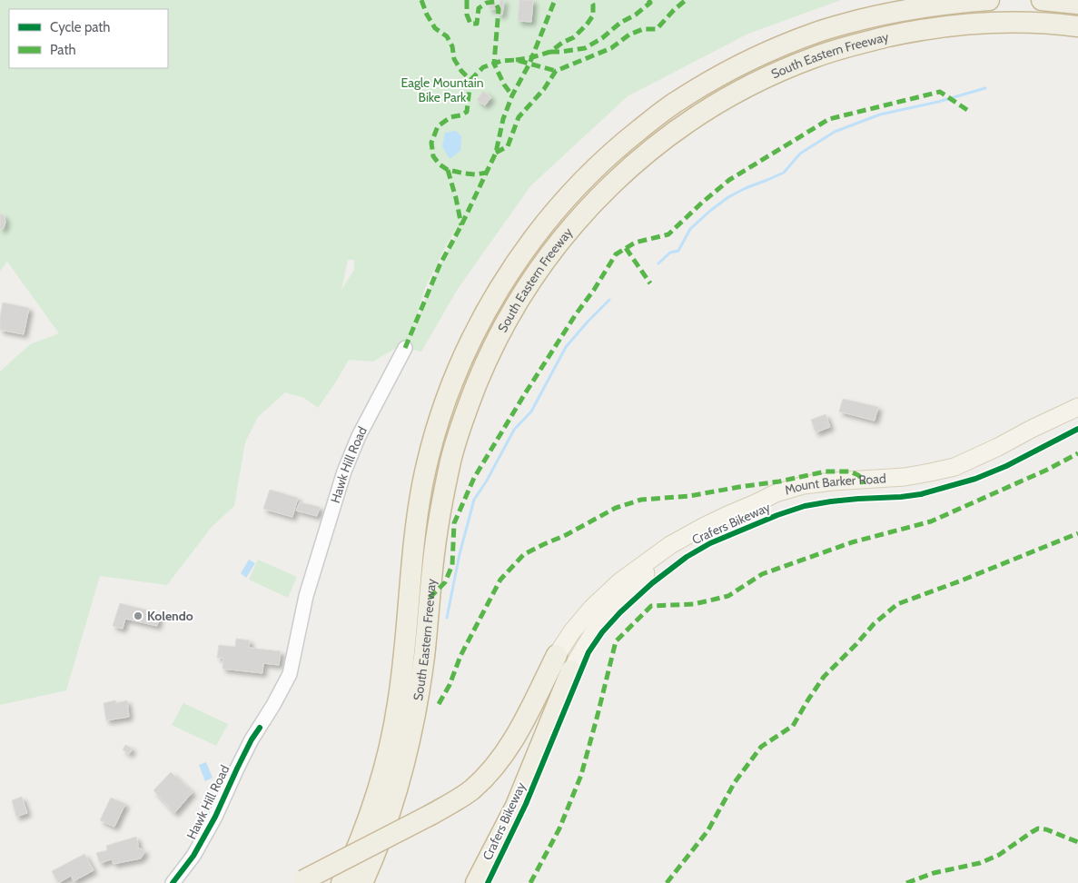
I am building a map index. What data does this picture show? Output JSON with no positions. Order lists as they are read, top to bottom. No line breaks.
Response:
{"streets":{"highway":["South Eastern Freeway"],"main road":["Mount Barker Road"],"street":["Hawk Hill Road"],"cycle path":["Crafers Bikeway"]},"parks":["Eagle Mountain Bike Park"],"places":["Kolendo"],"legend":["Cycle path","Path"]}
